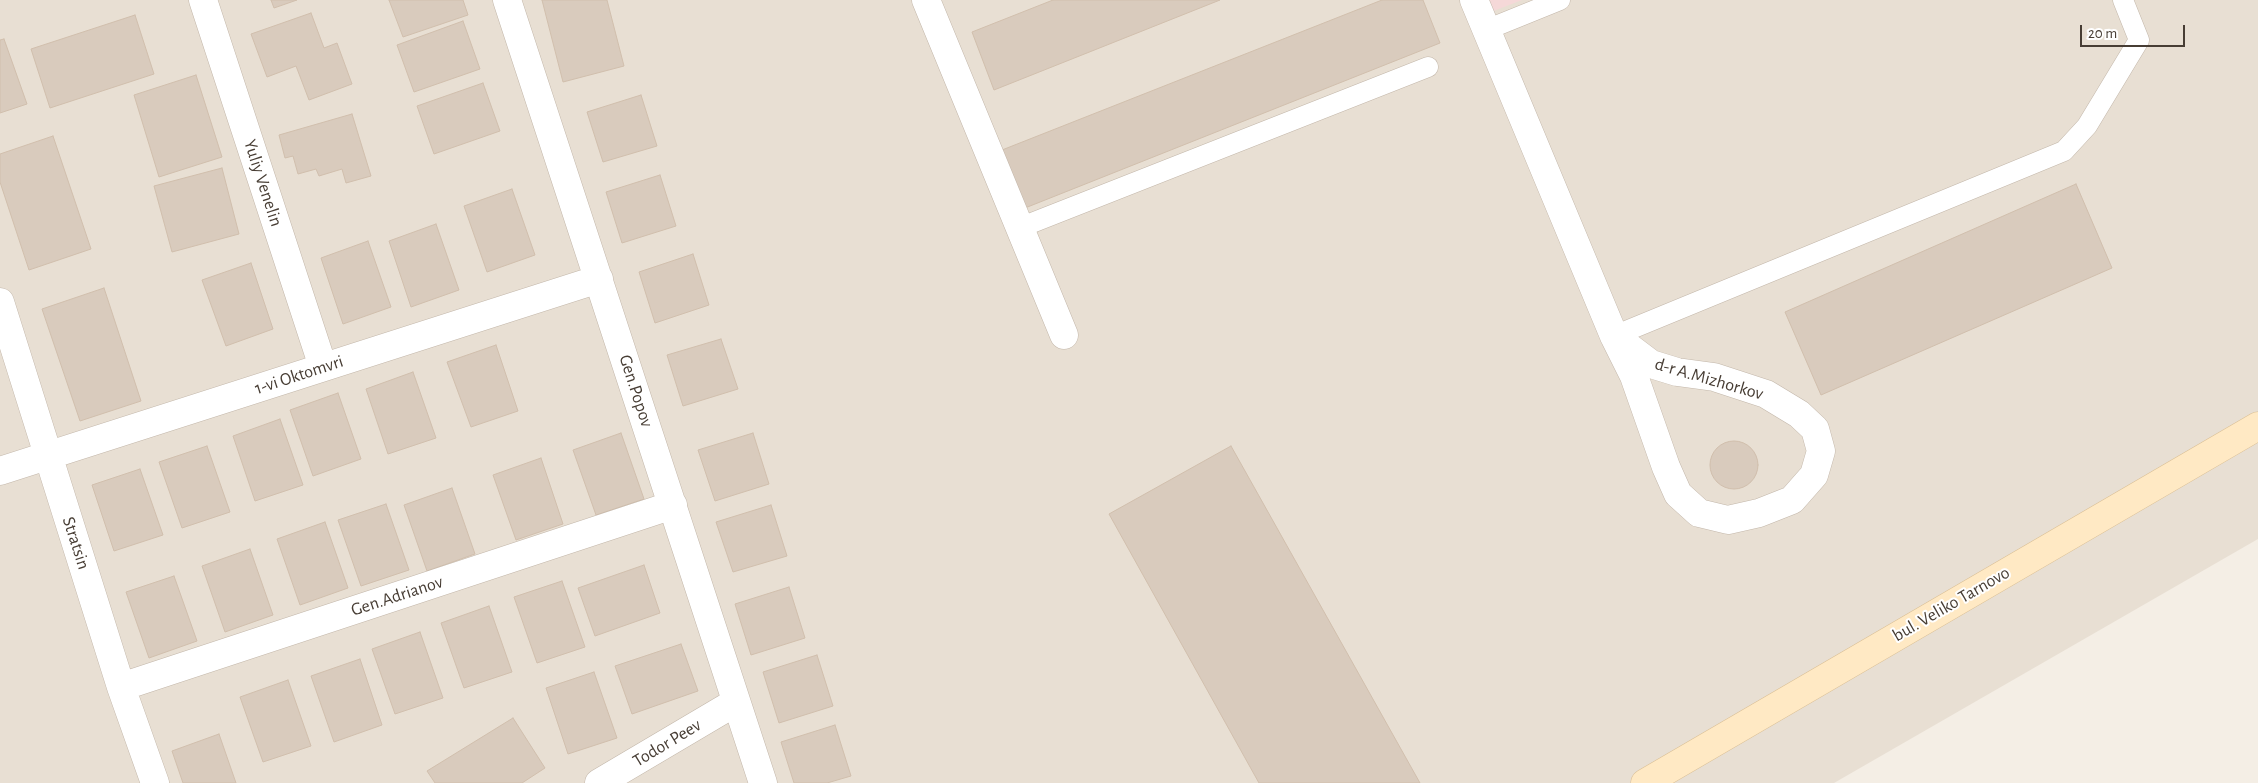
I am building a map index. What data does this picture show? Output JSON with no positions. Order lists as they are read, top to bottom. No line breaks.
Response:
{"streets":{"main road":["bul. Veliko Tarnovo"],"street":["Yuliy Venelin","1-vi Oktomvri","d-r A.Mizhorkov","Gen.Popov","Stratsin","Gen.Adrianov","Todor Peev"]},"crossings":[["Yuliy Venelin","1-vi Oktomvri"],["1-vi Oktomvri","Gen.Popov"],["1-vi Oktomvri","Stratsin"],["Gen.Popov","Gen.Adrianov"],["Gen.Popov","Todor Peev"],["Stratsin","Gen.Adrianov"]],"scale_bar":"20 m"}
